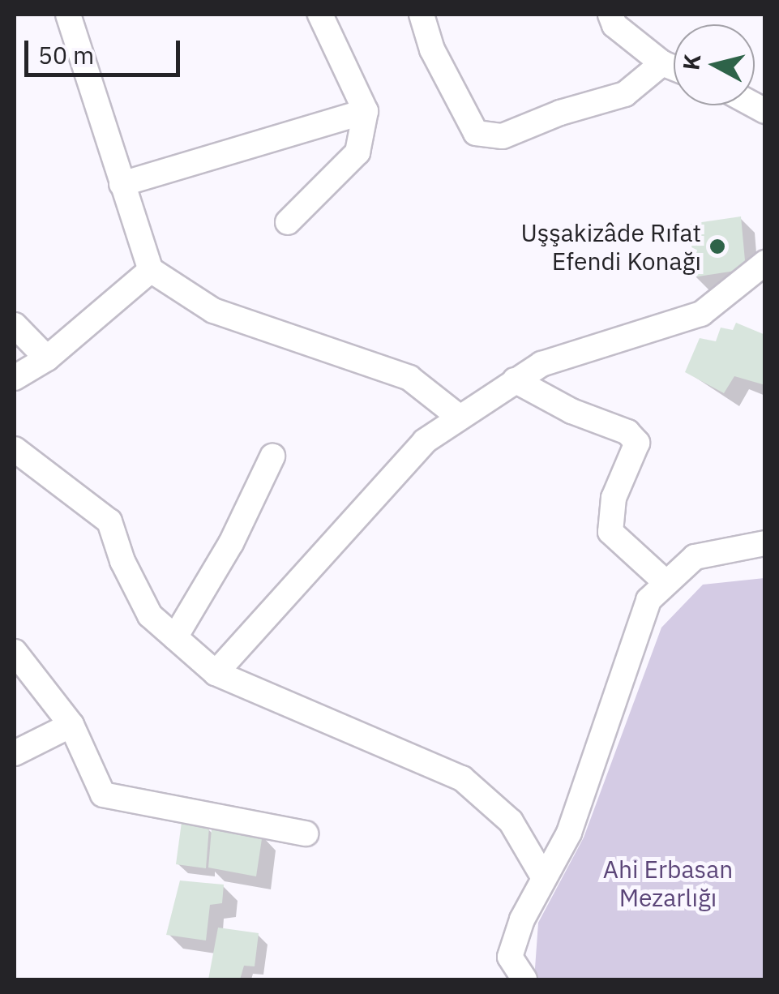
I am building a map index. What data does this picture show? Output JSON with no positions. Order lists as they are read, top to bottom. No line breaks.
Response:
{"parks":["Ahi Erbasan Mezarlığı"],"places":["Uşşakizâde Rıfat Efendi Konağı"],"scale_bar":"50 m","north":"left"}
